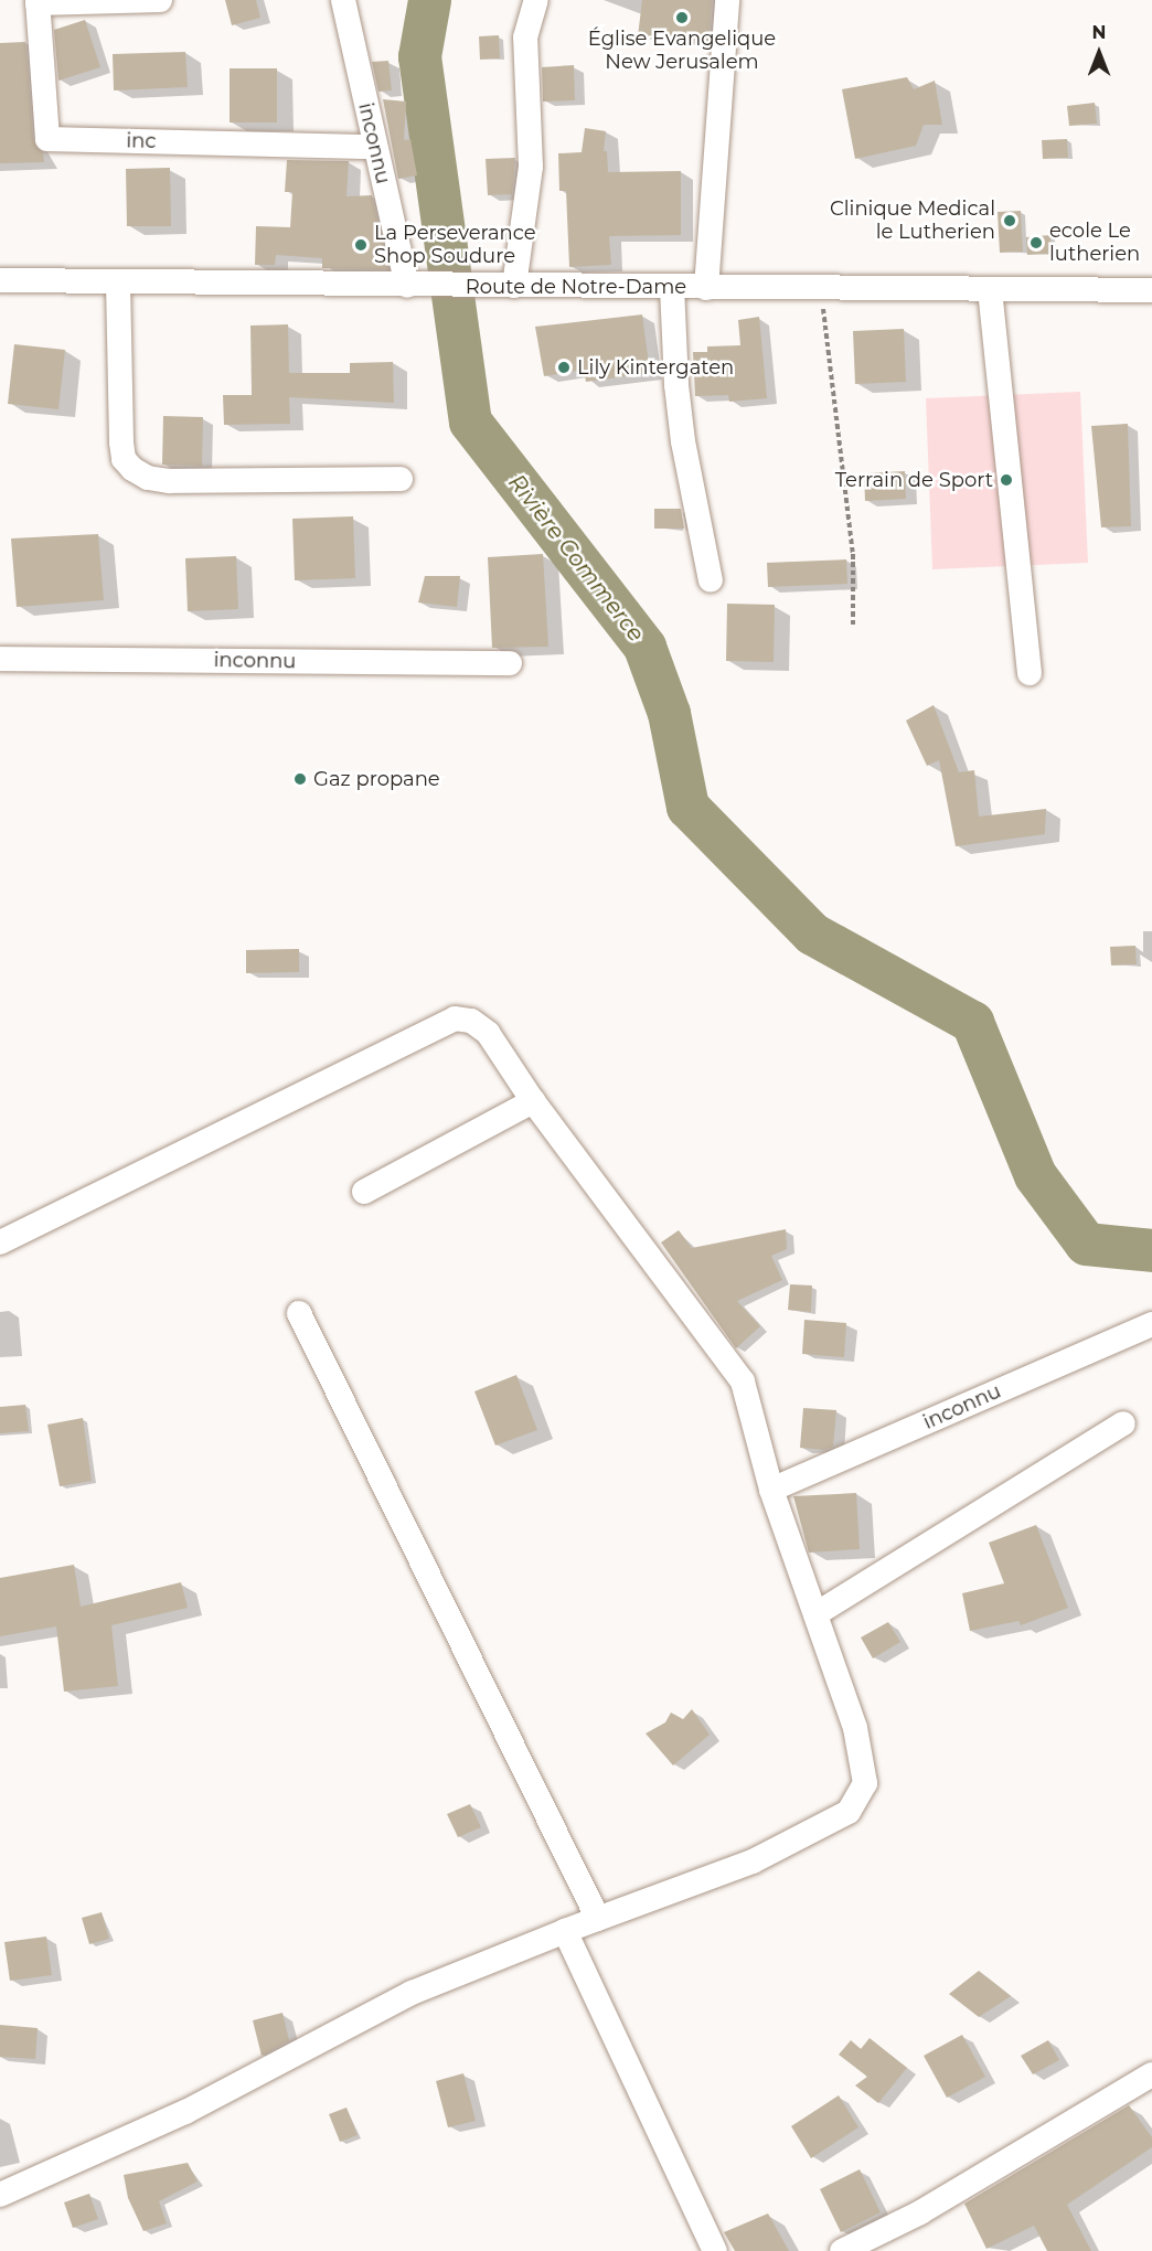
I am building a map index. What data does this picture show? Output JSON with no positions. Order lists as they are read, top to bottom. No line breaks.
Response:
{"streets":{"street":["inc","inconnu","Route de Notre-Dame"]},"crossings":[["inc","inconnu"],["inconnu","Route de Notre-Dame"]],"water":["Rivière Commerce"],"places":["Église Evangelique New Jerusalem","Clinique Medical le Lutherien","ecole Le lutherien","La Perseverance Shop Soudure","Lily Kintergaten","Terrain de Sport","Gaz propane"],"north":"top"}
